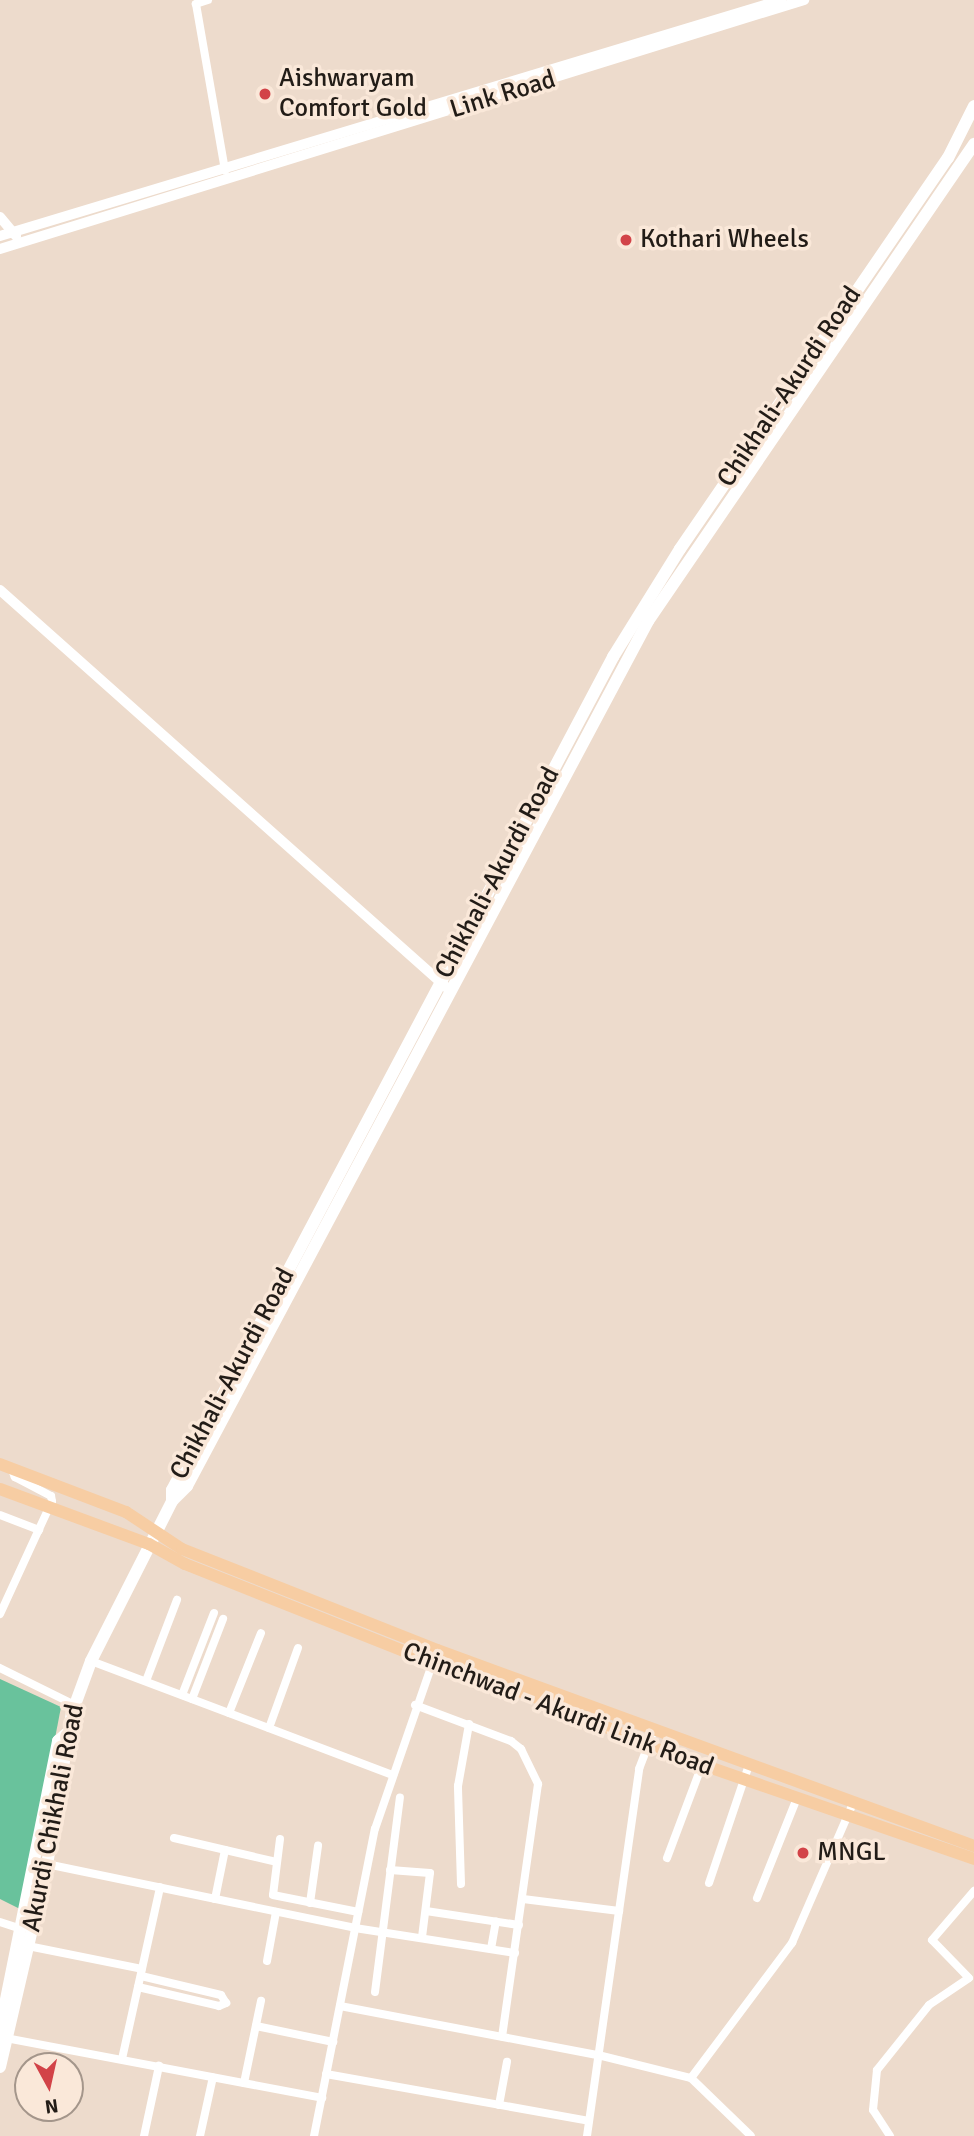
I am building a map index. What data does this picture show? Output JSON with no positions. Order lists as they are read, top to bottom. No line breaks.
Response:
{"streets":{"main road":["Chikhali-Akurdi Road","Chinchwad - Akurdi Link Road","Akurdi Chikhali Road"],"street":["Link Road"]},"crossings":[["Chikhali-Akurdi Road","Chinchwad - Akurdi Link Road"],["Chikhali-Akurdi Road","Akurdi Chikhali Road"],["Chinchwad - Akurdi Link Road","Akurdi Chikhali Road"]],"places":["Aishwaryam Comfort Gold","Kothari Wheels","MNGL"],"north":"bottom"}
